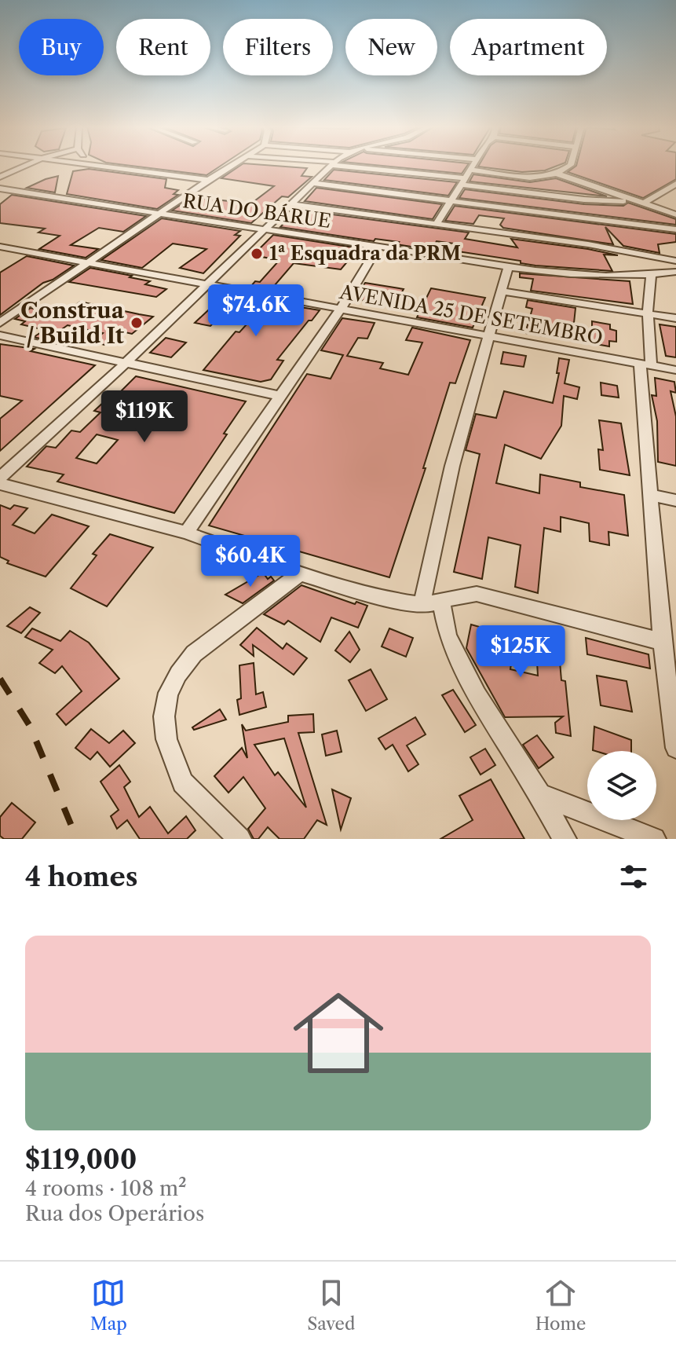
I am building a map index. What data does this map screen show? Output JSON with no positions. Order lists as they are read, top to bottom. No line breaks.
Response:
{"streets":{"street":["RUA DO BÁRUE","AVENIDA 25 DE SETEMBRO"]},"places":["1ª Esquadra da PRM","Construa / Build It"],"page":{"chip":["Buy","Rent","Filters","New","Apartment"],"price":["$74.6K","$119K","$60.4K","$125K"],"heading":"4 homes","list":[{"name":"$119,000","note":"4 rooms · 108 m² · Rua dos Operários"}],"tabs":["Map","Saved","Home"]}}
